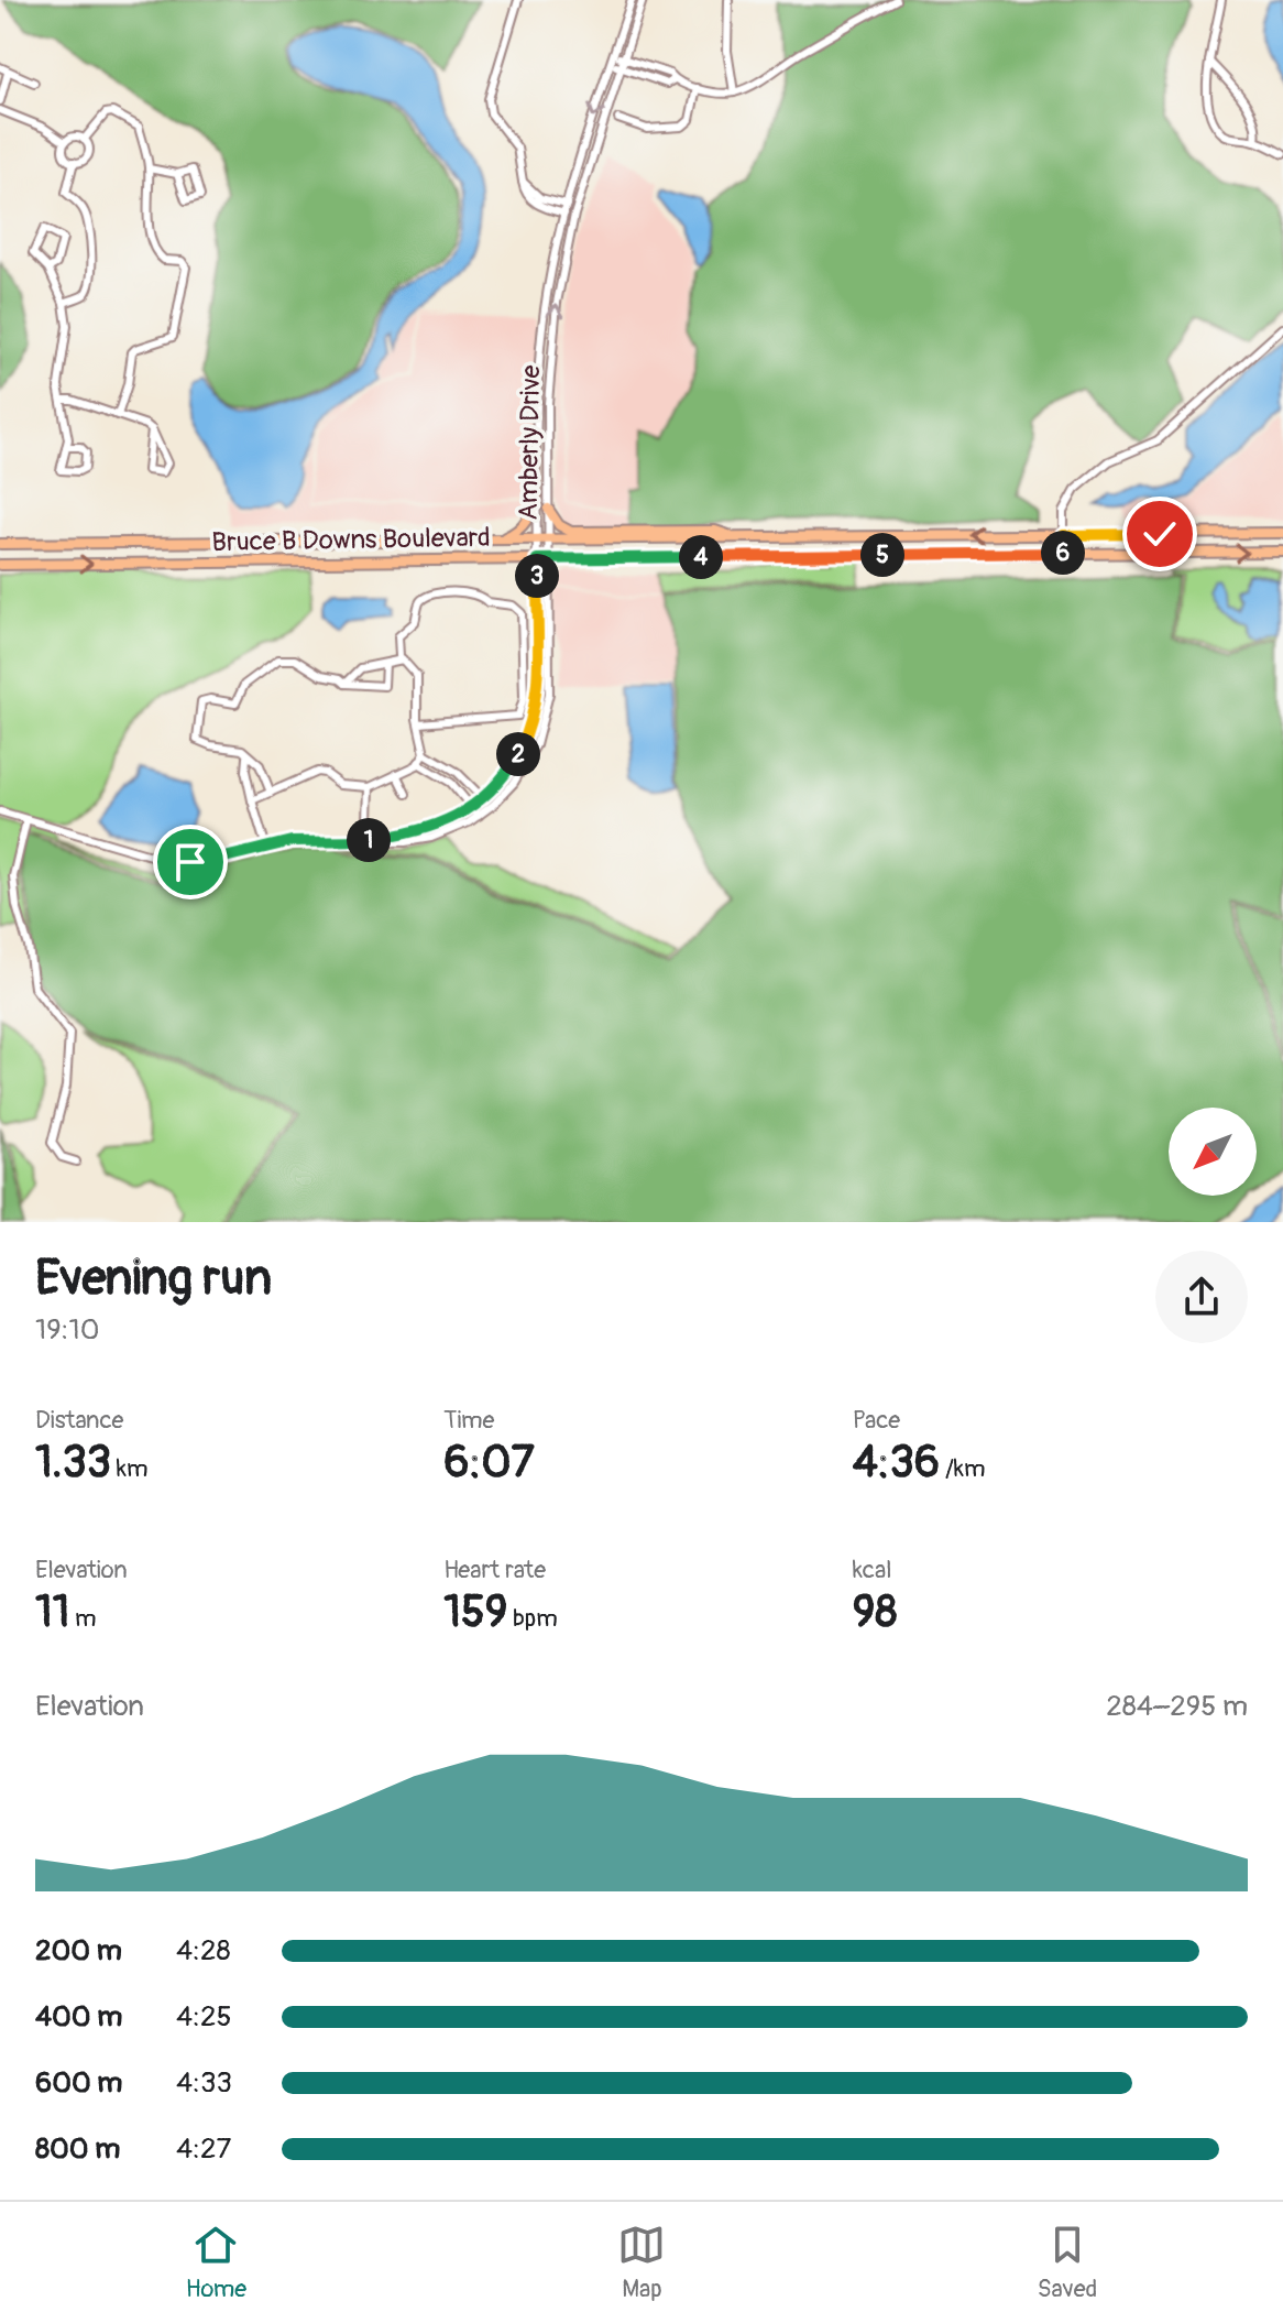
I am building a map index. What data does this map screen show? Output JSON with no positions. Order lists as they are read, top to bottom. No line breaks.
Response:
{"streets":{"main road":["Bruce B Downs Boulevard"],"street":["Amberly Drive"]},"crossings":[["Amberly Drive","Bruce B Downs Boulevard"]],"north":"bottom left","page":{"pins":["6","5","4","3","2","1"],"heading":["Evening run","19:10"],"stats":[["Distance","1.33 km"],["Time","6:07"],["Pace","4:36 /km"],["Elevation","11 m"],["Heart rate","159 bpm"],["kcal","98"]],"chart":["Elevation","284–295 m"],"list":[{"name":"200 m","note":"4:28"},{"name":"400 m","note":"4:25"},{"name":"600 m","note":"4:33"},{"name":"800 m","note":"4:27"}],"tabs":["Home","Map","Saved"]}}
